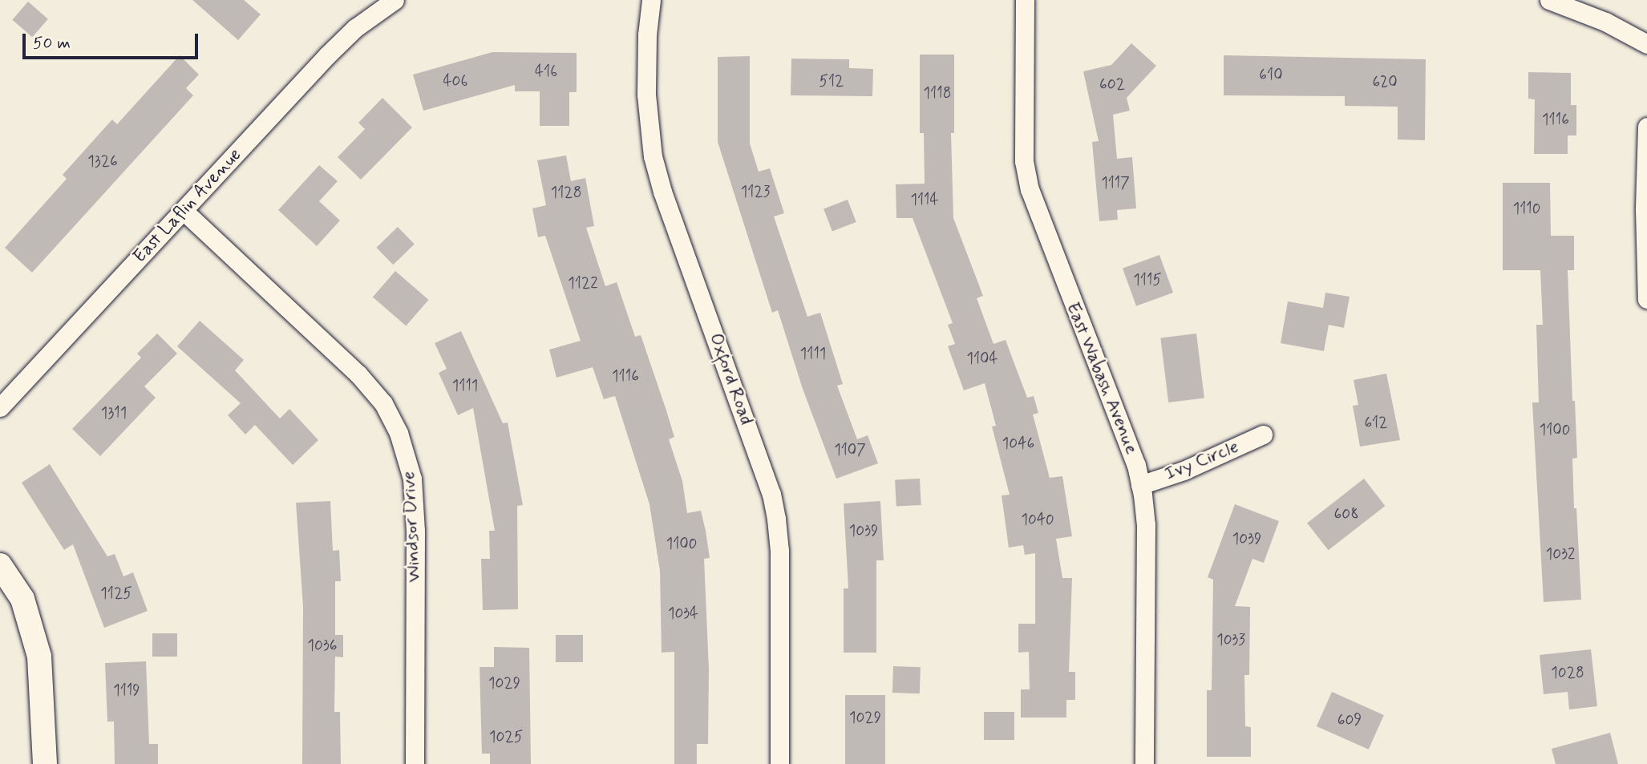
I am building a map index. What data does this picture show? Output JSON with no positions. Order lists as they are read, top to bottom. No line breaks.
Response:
{"streets":{"street":["East Laflin Avenue","East Wabash Avenue","Oxford Road","Ivy Circle","Windsor Drive"]},"crossings":[["East Laflin Avenue","Windsor Drive"],["East Wabash Avenue","Ivy Circle"]],"house_numbers":["416","610","406","512","620","602","1118","1116","1326","1117","1123","1128","1114","1110","1115","1122","1111","1104","1116","1111","1311","612","1100","1046","1107","608","1040","1039","1039","1100","1032","1125","1034","1033","1036","1028","1029","1119","1029","609","1025"],"scale_bar":"50 m"}
